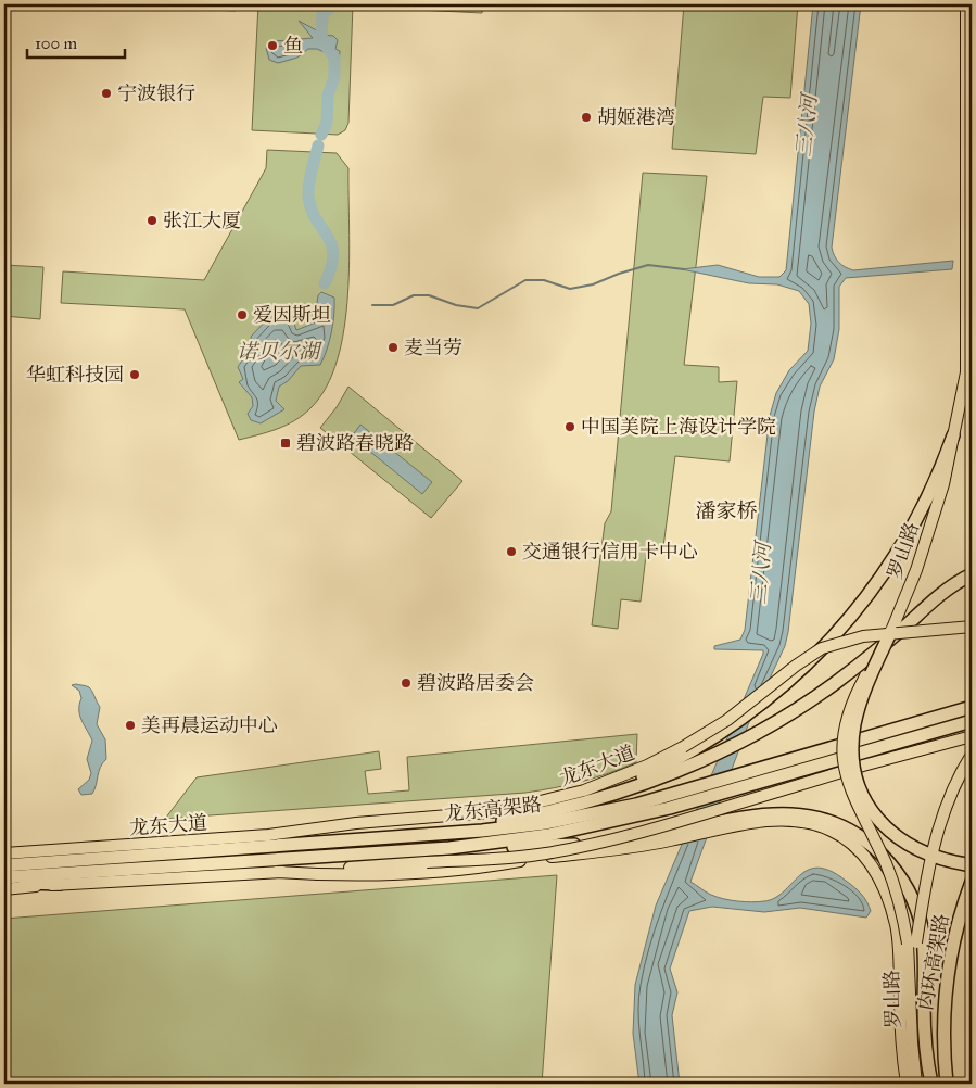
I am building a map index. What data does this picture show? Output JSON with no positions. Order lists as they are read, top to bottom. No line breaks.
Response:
{"streets":{"highway":["龙东高架路","内环高架路"],"main road":["罗山路","龙东大道"]},"districts":["潘家桥"],"water":["三八河","诺贝尔湖"],"places":{"other":["鱼","宁波银行","胡姬港湾","张江大厦","爱因斯坦","麦当劳","华虹科技园","中国美院上海设计学院","交通银行信用卡中心","碧波路居委会","美再晨运动中心"],"transit":["碧波路春晓路"]},"scale_bar":"100 m"}
